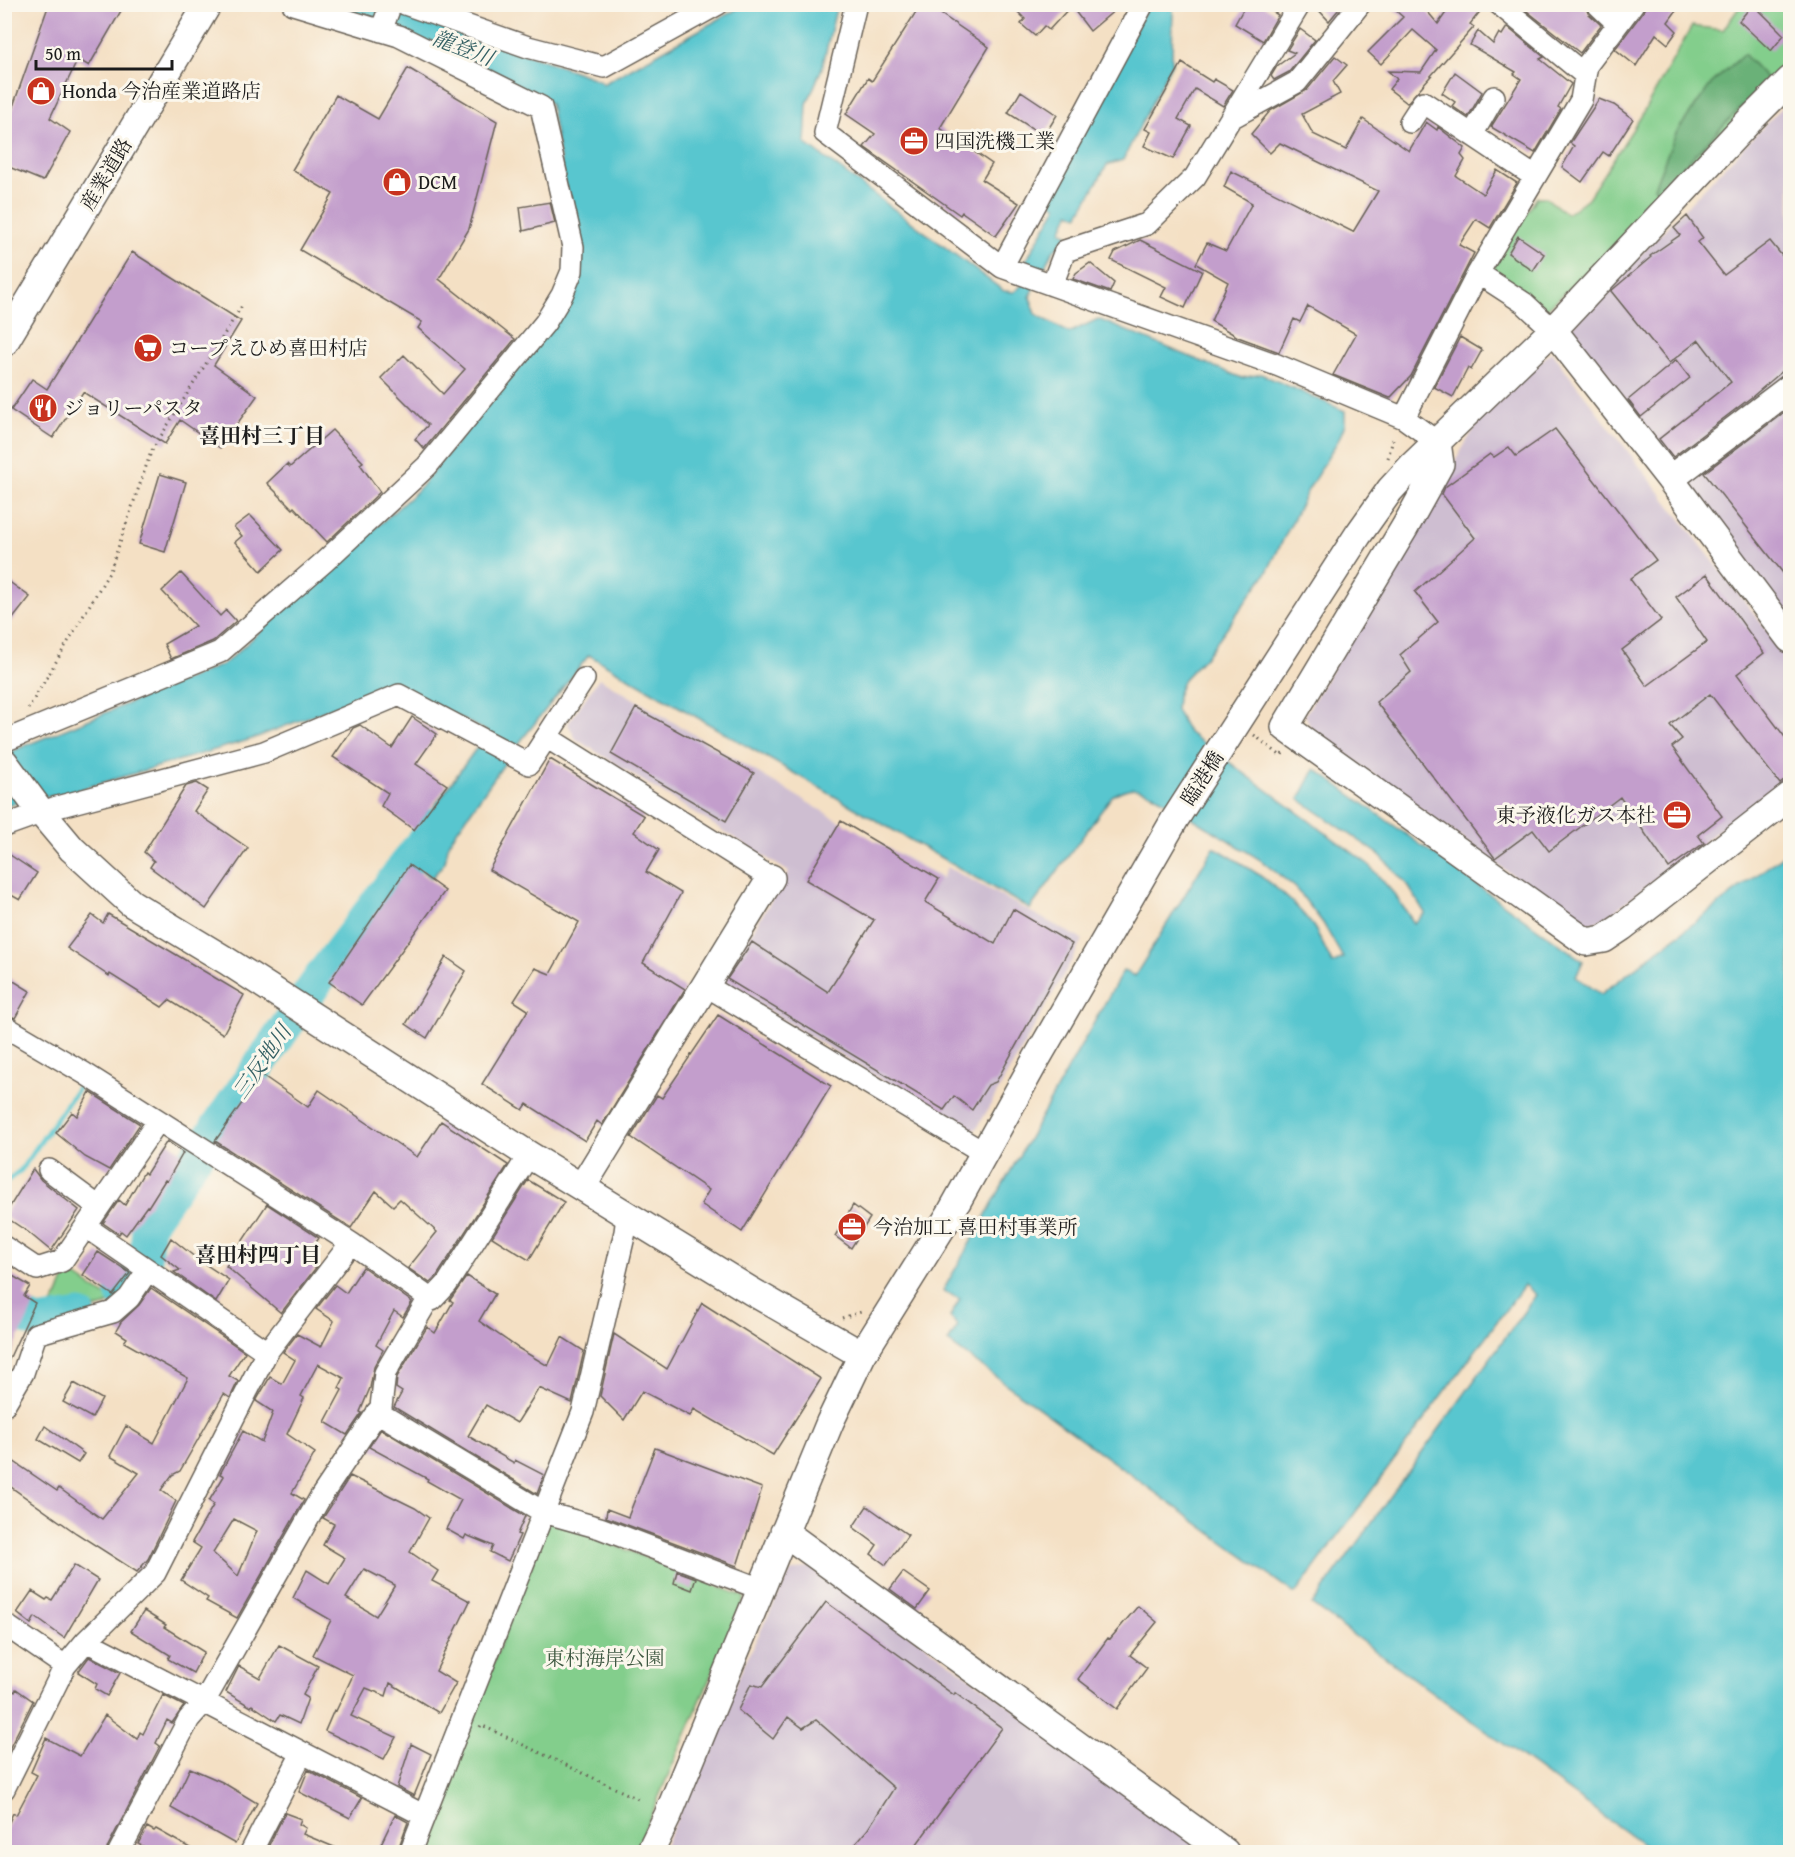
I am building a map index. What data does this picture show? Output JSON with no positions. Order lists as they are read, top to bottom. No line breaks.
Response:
{"streets":{"street":["産業道路","臨港橋"]},"districts":["喜田村三丁目","喜田村四丁目"],"water":["龍登川","三反地川"],"parks":["東村海岸公園"],"places":{"shop":["Honda 今治産業道路店","DCM"],"office":["四国洗機工業","東予液化ガス本社","今治加工 喜田村事業所"],"supermarket":["コープえひめ喜田村店"],"restaurant":["ジョリーパスタ"]},"scale_bar":"50 m"}
